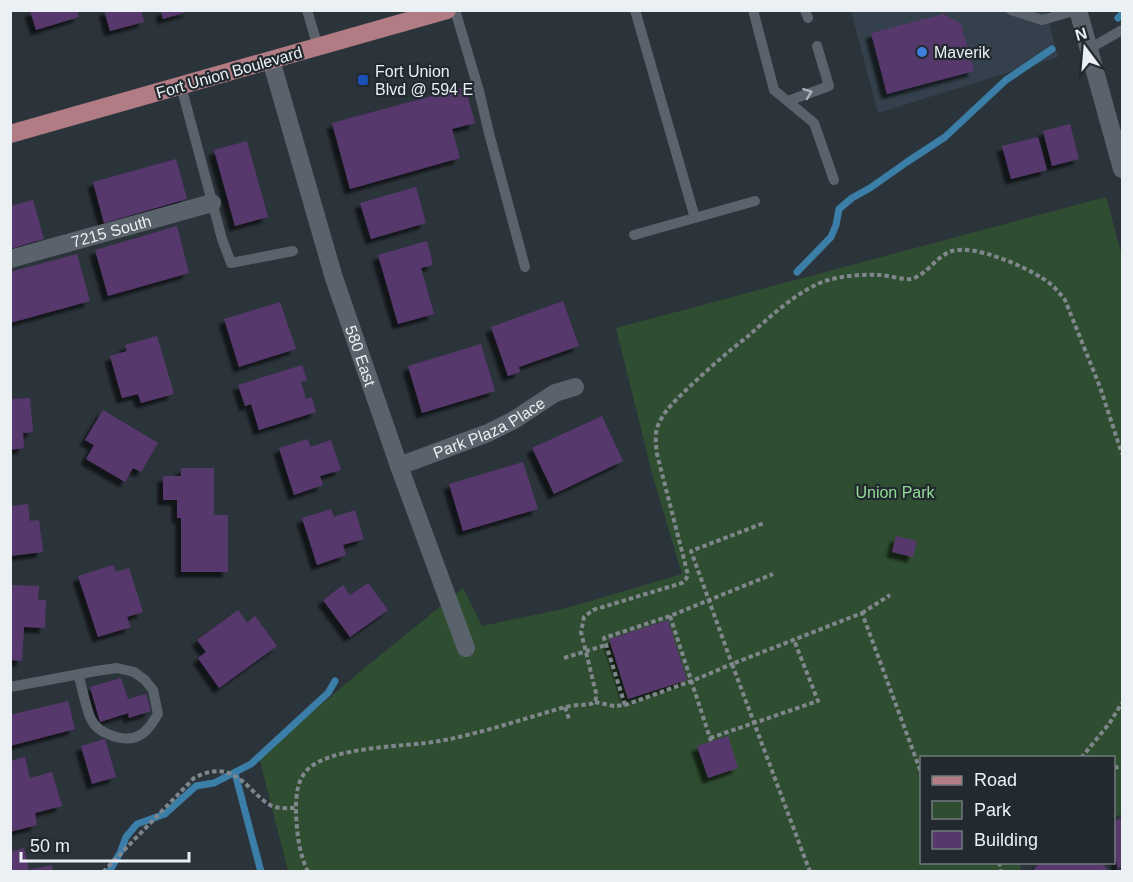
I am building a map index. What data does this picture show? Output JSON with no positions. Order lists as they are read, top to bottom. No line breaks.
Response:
{"streets":{"main road":["Fort Union Boulevard"],"street":["7215 South","580 East","Park Plaza Place"]},"crossings":[["Fort Union Boulevard","580 East"],["580 East","Park Plaza Place"]],"parks":["Union Park"],"places":{"other":["Maverik"],"transit":["Fort Union Blvd @ 594 E"]},"legend":["Road","Park","Building"],"scale_bar":"50 m","north":"top"}
